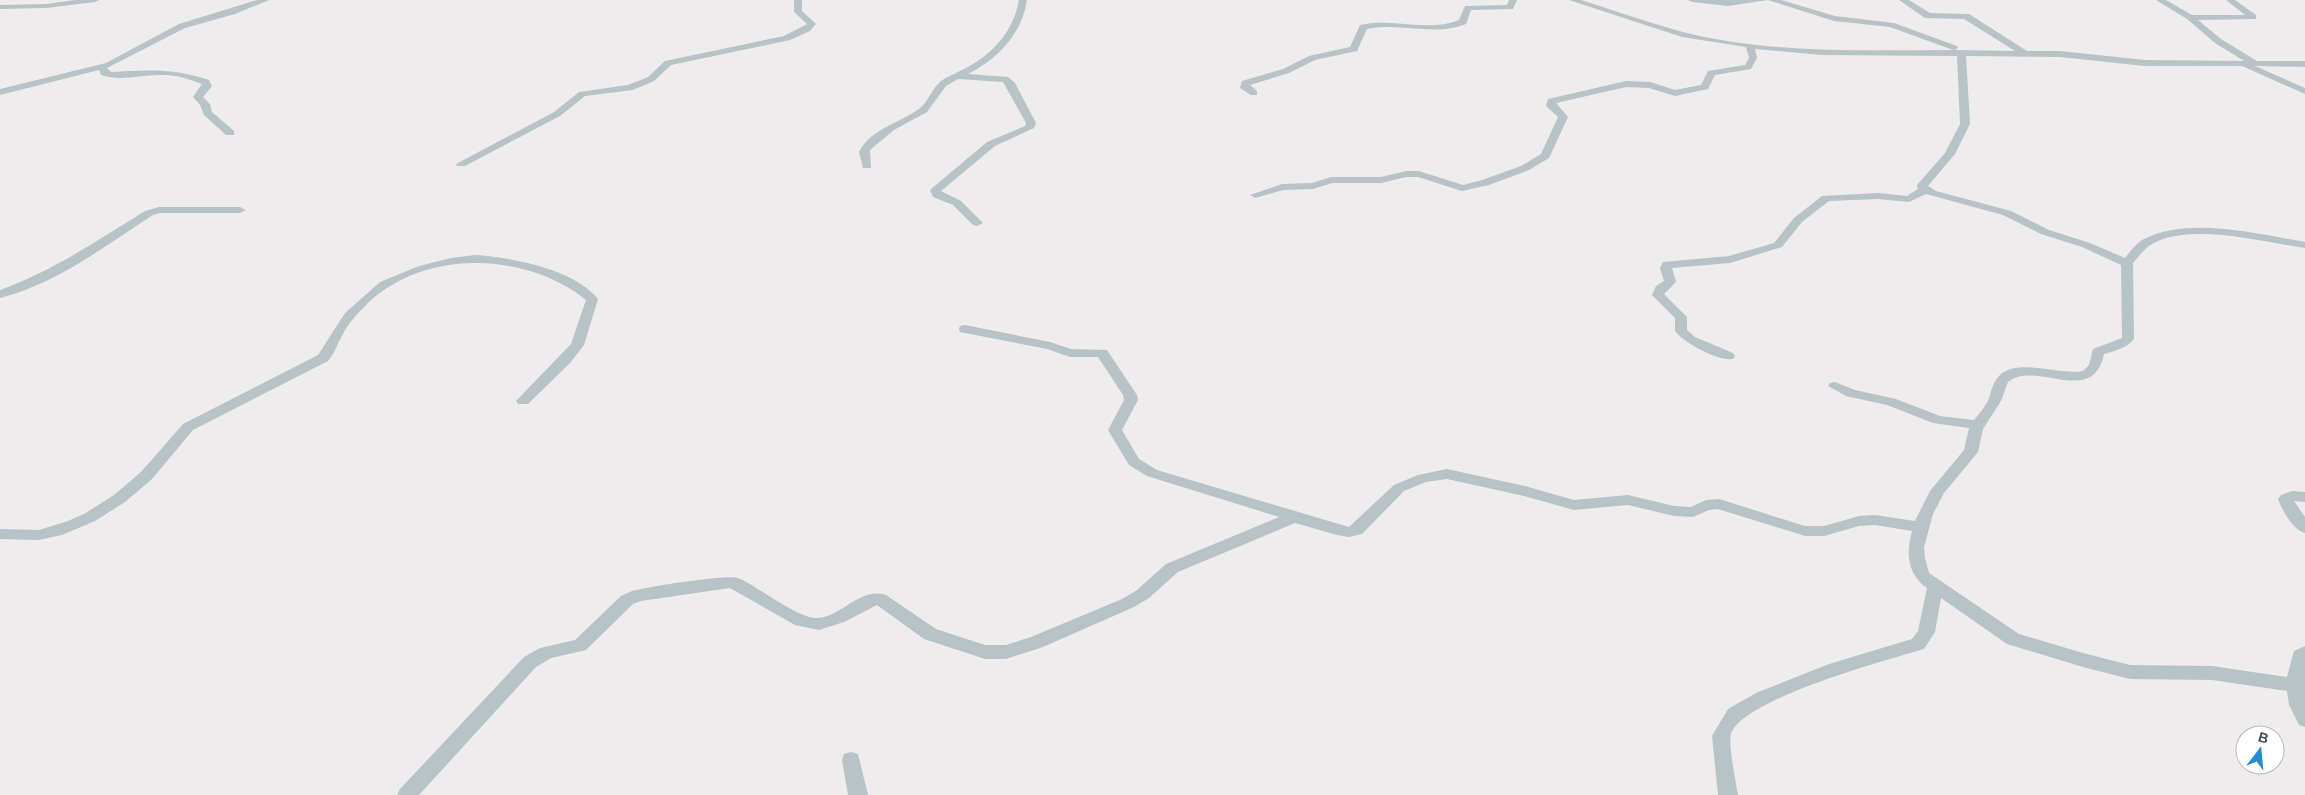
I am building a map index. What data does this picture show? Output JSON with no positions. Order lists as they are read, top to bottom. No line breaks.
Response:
{"north":"top"}
